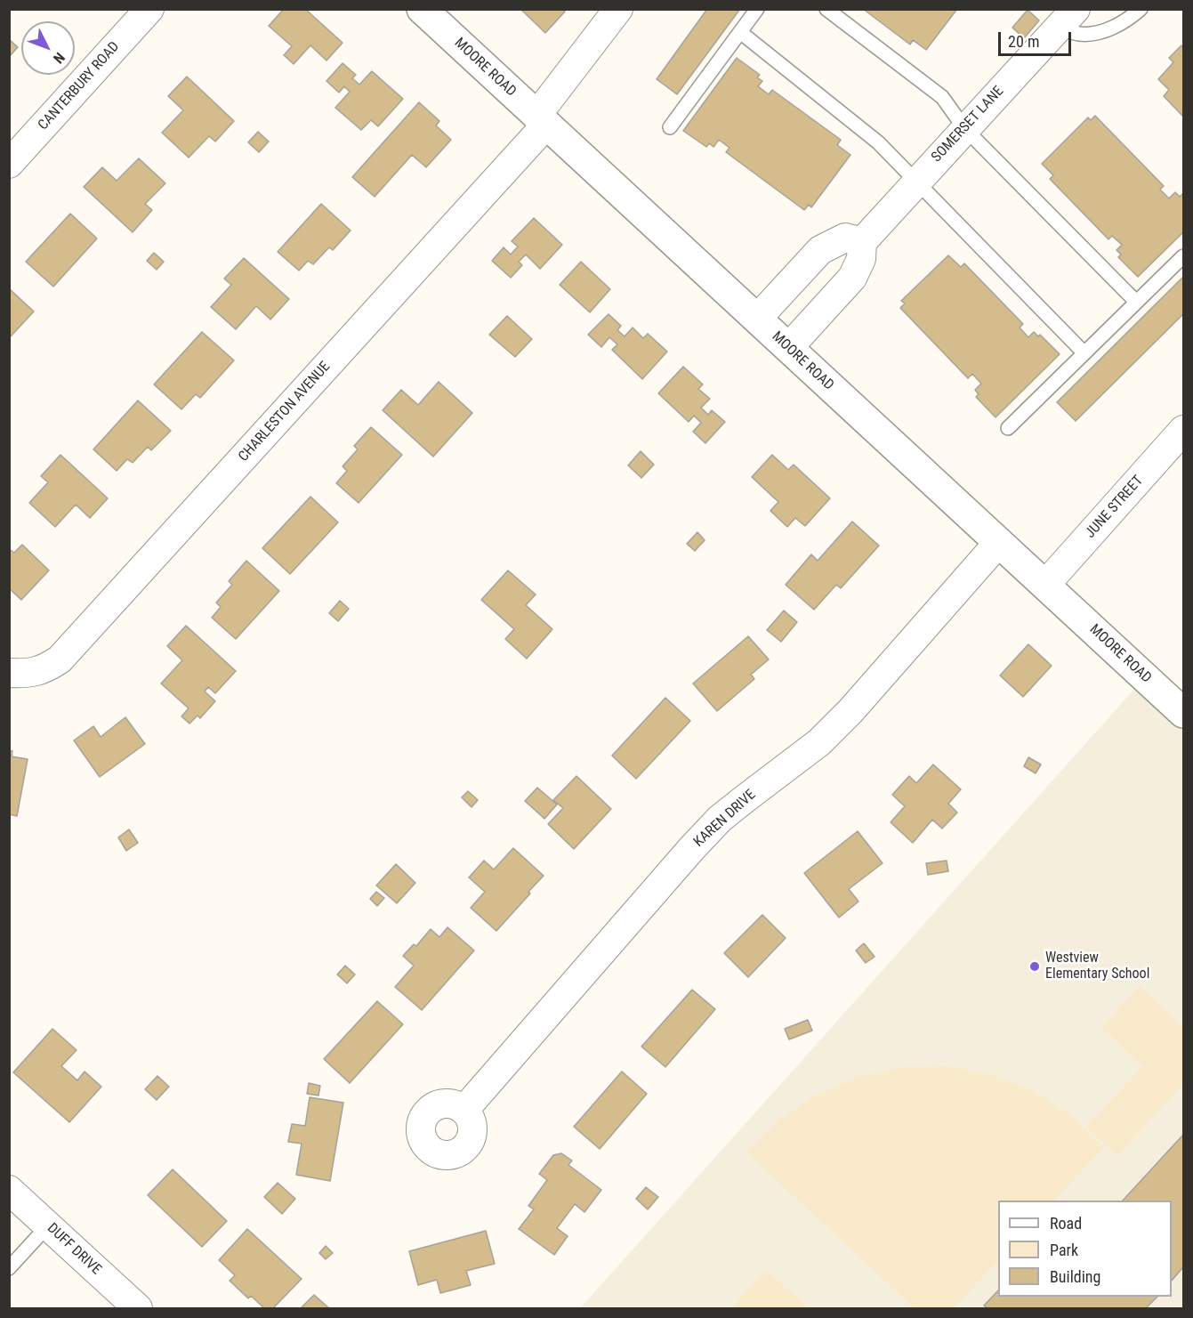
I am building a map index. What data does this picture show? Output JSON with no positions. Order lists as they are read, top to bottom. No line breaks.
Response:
{"streets":{"street":["MOORE ROAD","CANTERBURY ROAD","SOMERSET LANE","CHARLESTON AVENUE","JUNE STREET","KAREN DRIVE","DUFF DRIVE"]},"crossings":[["MOORE ROAD","CHARLESTON AVENUE"],["MOORE ROAD","JUNE STREET"],["MOORE ROAD","KAREN DRIVE"]],"places":["Westview Elementary School"],"legend":["Road","Park","Building"],"scale_bar":"20 m","north":"bottom right"}
